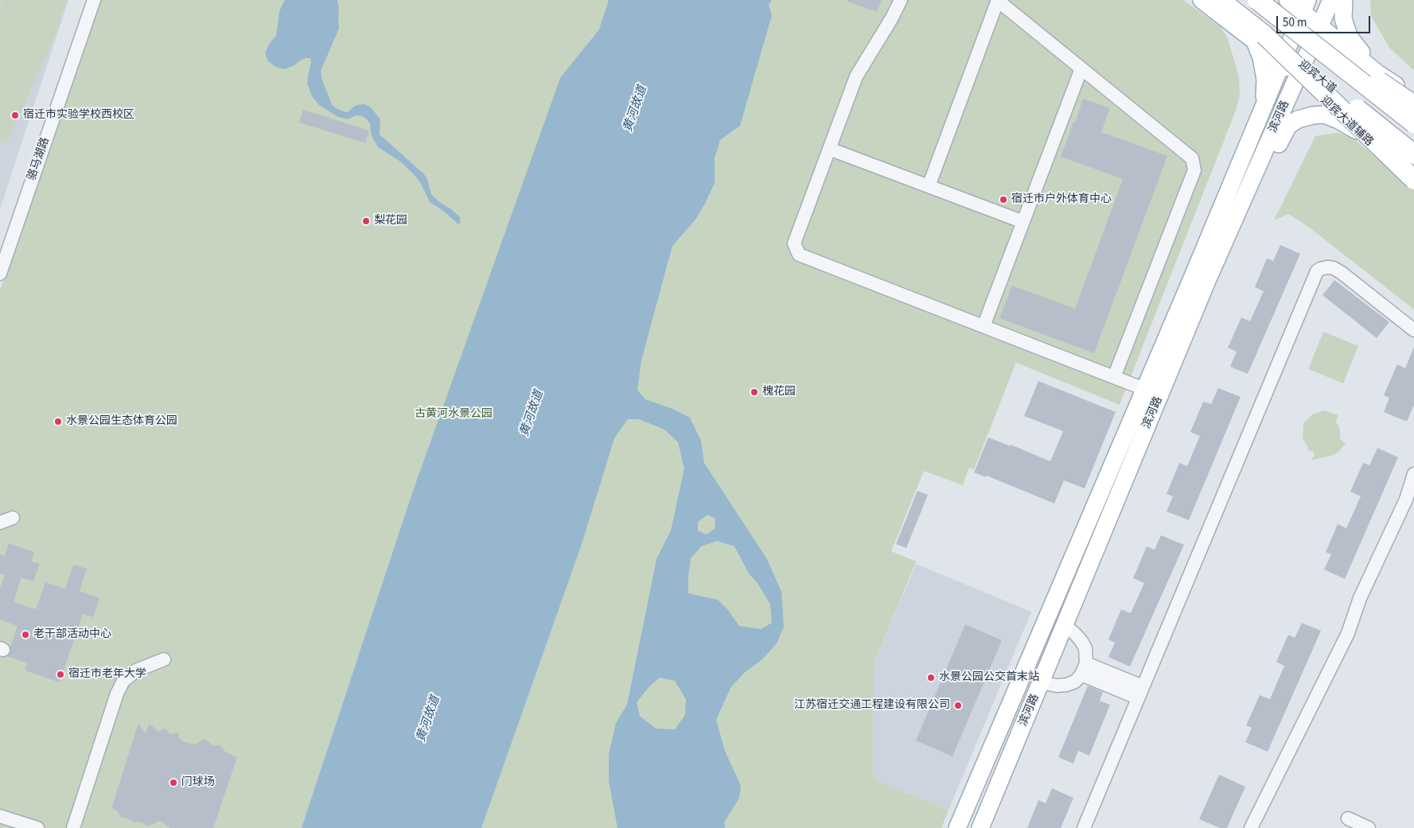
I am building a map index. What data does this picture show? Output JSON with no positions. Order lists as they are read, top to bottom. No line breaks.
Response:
{"streets":{"highway":["迎宾大道"],"main road":["滨河路","迎宾大道辅路"],"street":["骆马湖路"]},"crossings":[["迎宾大道","迎宾大道辅路"],["滨河路","迎宾大道辅路"]],"water":["黄河故道"],"parks":["古黄河水景公园"],"places":["宿迁市实验学校西校区","宿迁市户外体育中心","梨花园","槐花园","水景公园生态体育公园","老干部活动中心","宿迁市老年大学","水景公园公交首末站","江苏宿迁交通工程建设有限公司","门球场"],"scale_bar":"50 m"}
